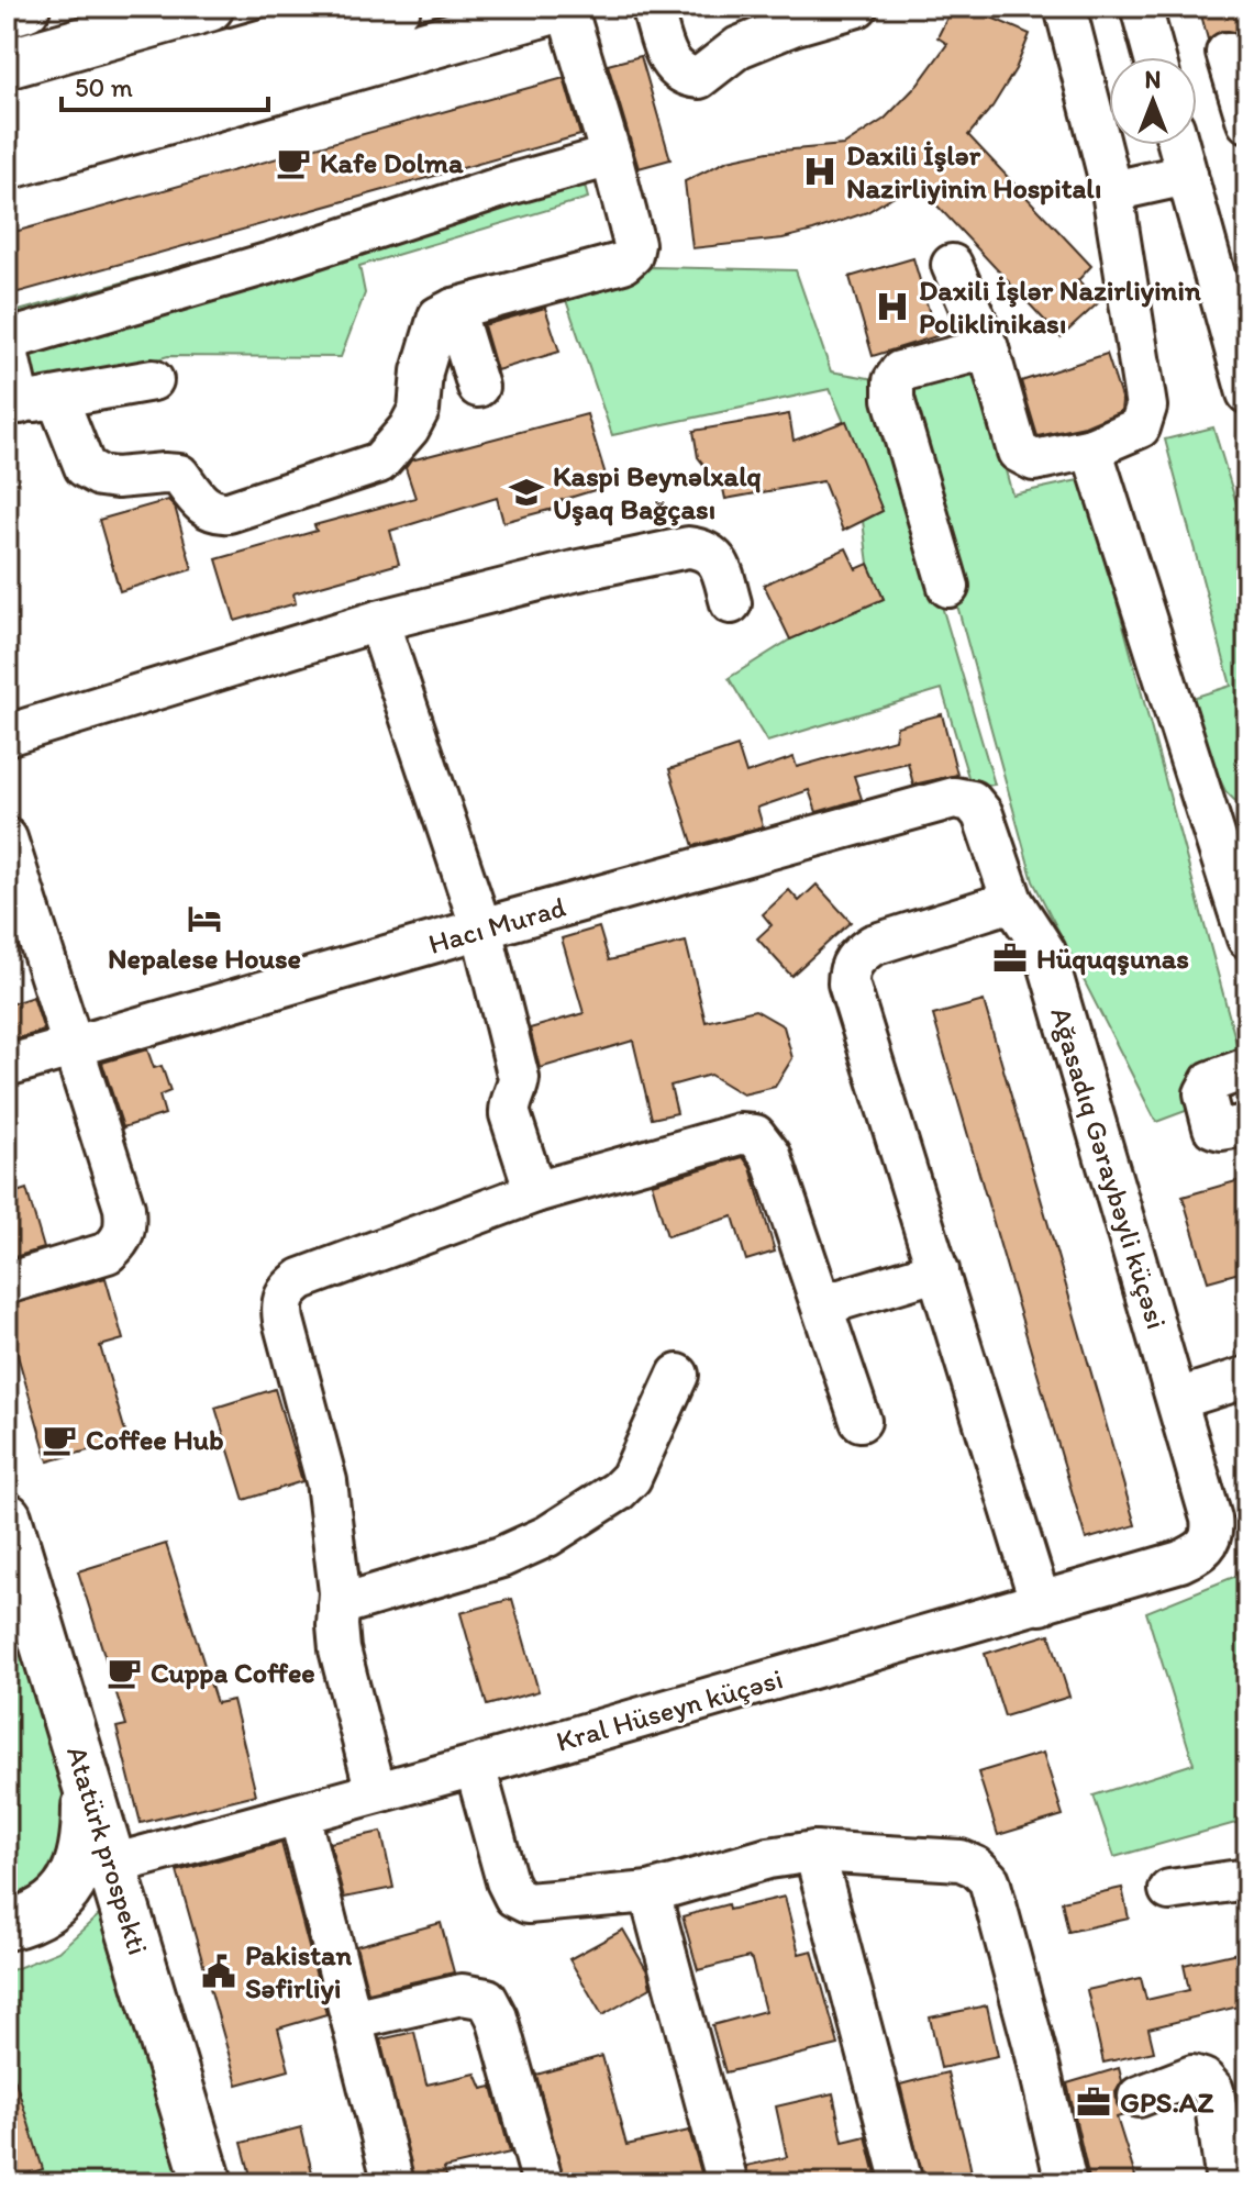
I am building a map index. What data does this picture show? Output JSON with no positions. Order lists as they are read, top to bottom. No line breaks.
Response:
{"streets":{"main road":["Atatürk prospekti"],"street":["Hacı Murad","Ağasadıq Gəraybəyli küçəsi","Kral Hüseyn küçəsi"]},"crossings":[["Hacı Murad","Ağasadıq Gəraybəyli küçəsi"],["Ağasadıq Gəraybəyli küçəsi","Kral Hüseyn küçəsi"],["Kral Hüseyn küçəsi","Atatürk prospekti"]],"places":{"cafe":["Kafe Dolma","Coffee Hub","Cuppa Coffee"],"hospital":["Daxili İşlər Nazirliyinin Hospitalı","Daxili İşlər Nazirliyinin Poliklinikası"],"school or university":["Kaspi Beynəlxalq Uşaq Bağçası"],"hotel":["Nepalese House"],"office":["Hüquqşunas","GPS.AZ"],"public building":["Pakistan Səfirliyi"]},"scale_bar":"50 m","north":"top"}
